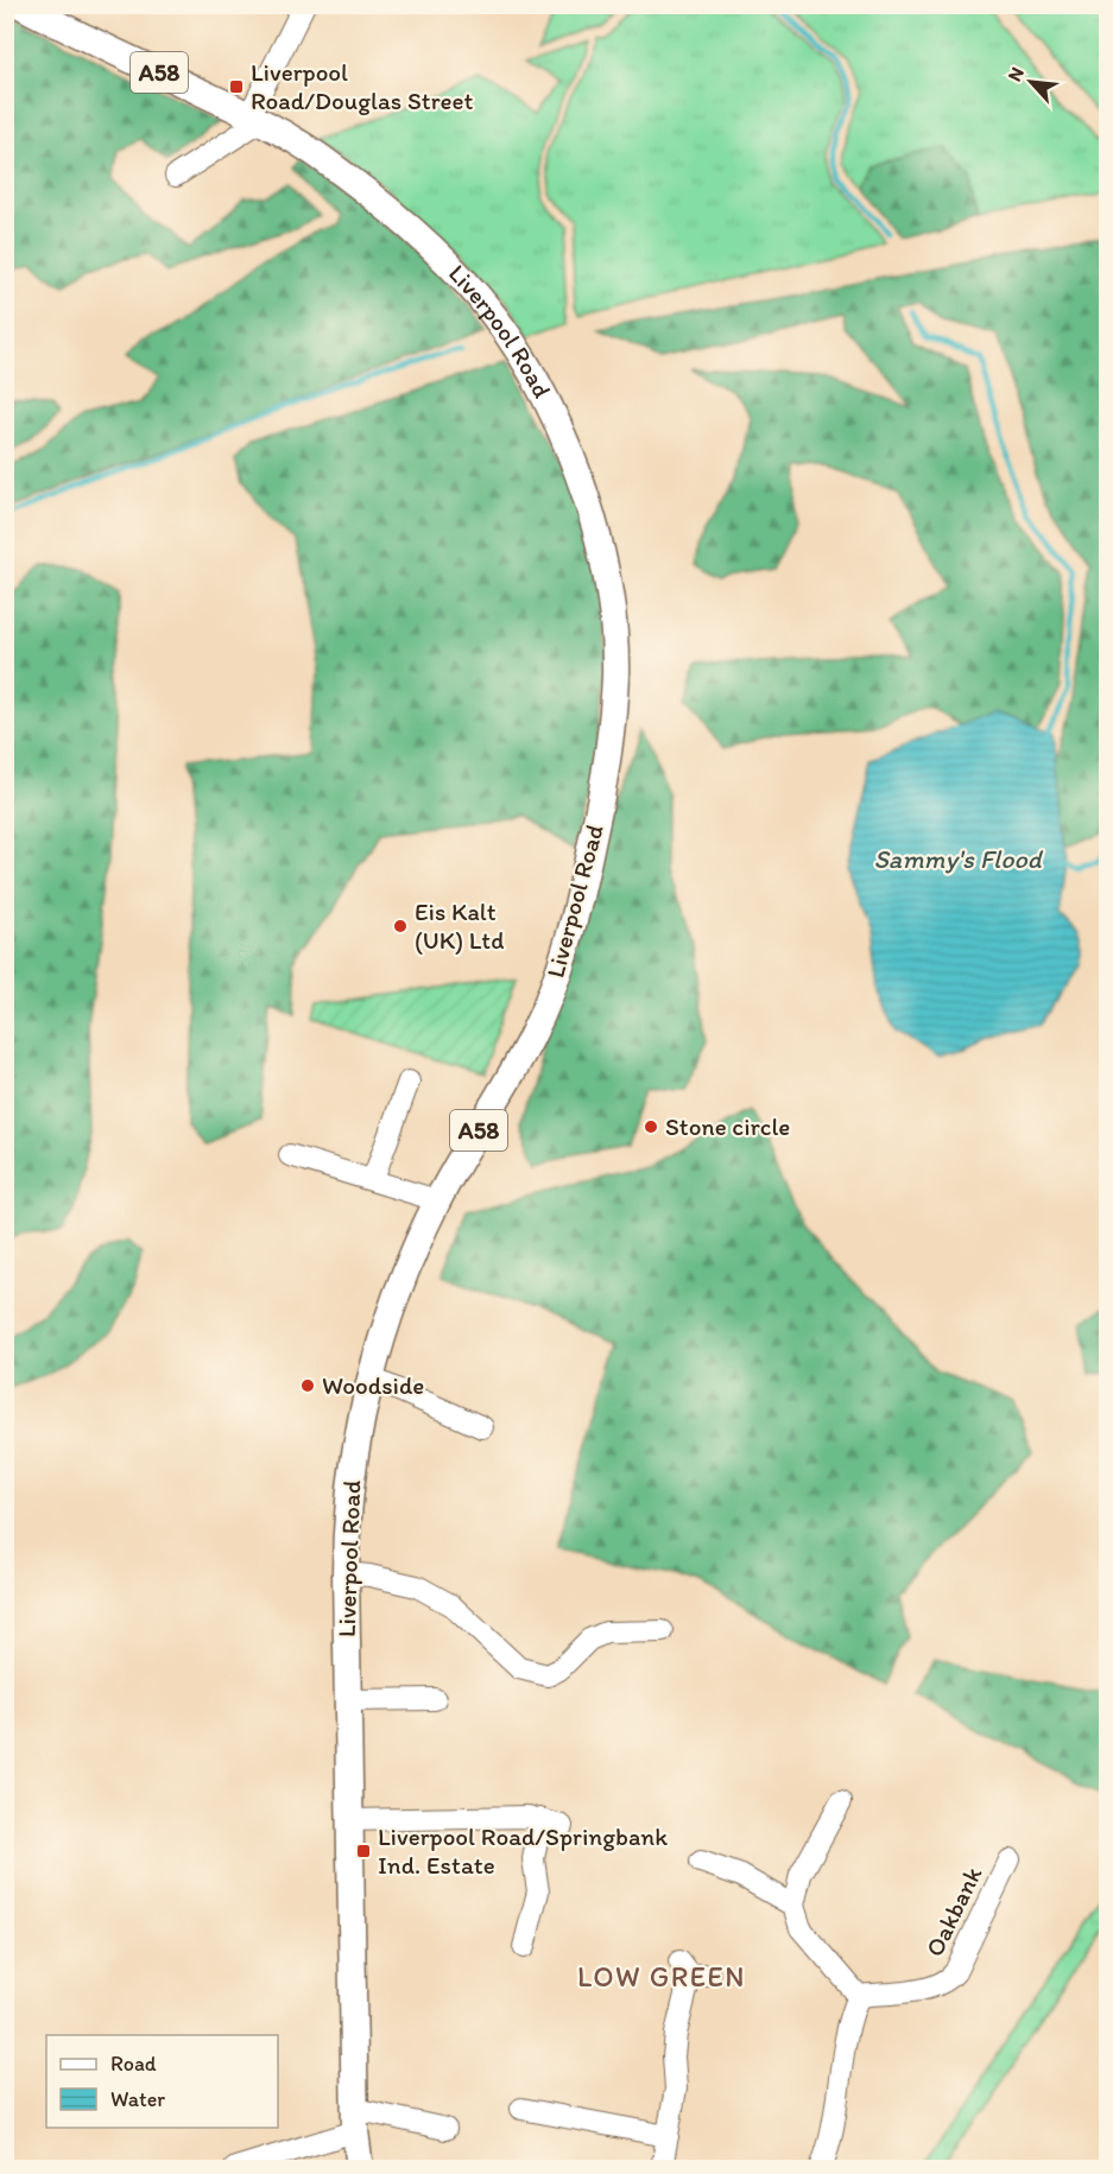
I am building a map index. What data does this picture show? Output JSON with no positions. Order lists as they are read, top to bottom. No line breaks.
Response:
{"streets":{"main road":["A58","Liverpool Road"],"street":["Oakbank"]},"districts":["LOW GREEN"],"water":["Sammy's Flood"],"places":{"transit":["Liverpool Road/Douglas Street","Liverpool Road/Springbank Ind. Estate"],"other":["Eis Kalt (UK) Ltd","Stone circle","Woodside"]},"legend":["Road","Water"],"north":"top left"}
